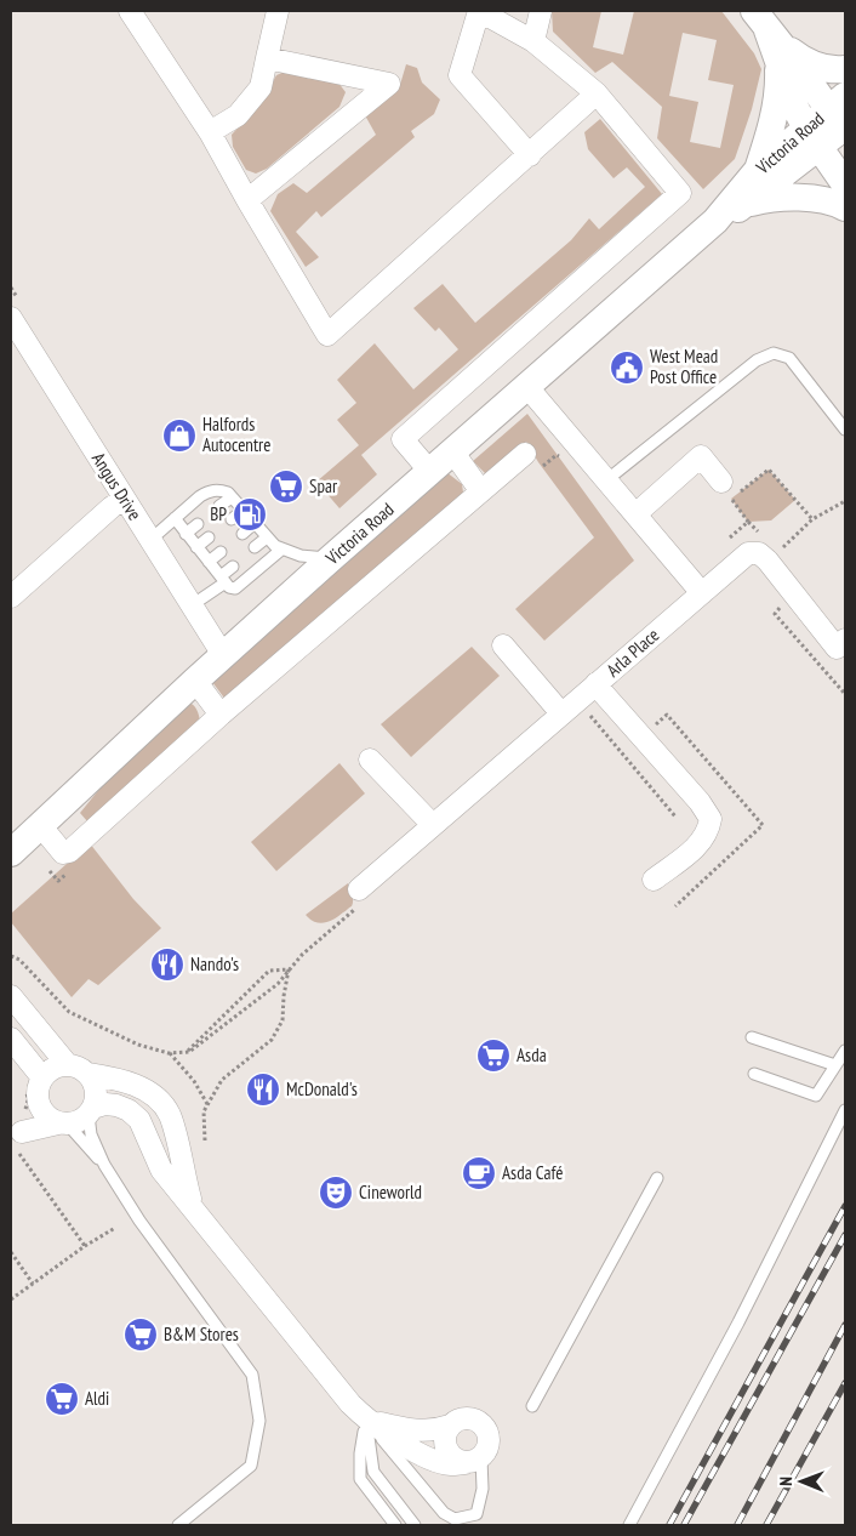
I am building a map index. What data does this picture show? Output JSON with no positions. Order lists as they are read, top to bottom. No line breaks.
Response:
{"streets":{"street":["Victoria Road","Angus Drive","Arla Place"]},"crossings":[["Victoria Road","Angus Drive"]],"places":{"public building":["West Mead Post Office"],"shop":["Halfords Autocentre"],"supermarket":["Spar","Asda","B&M Stores","Aldi"],"fuel station":["BP"],"restaurant":["Nando's","McDonald's"],"cafe":["Asda Café"],"theatre":["Cineworld"]},"north":"left"}
